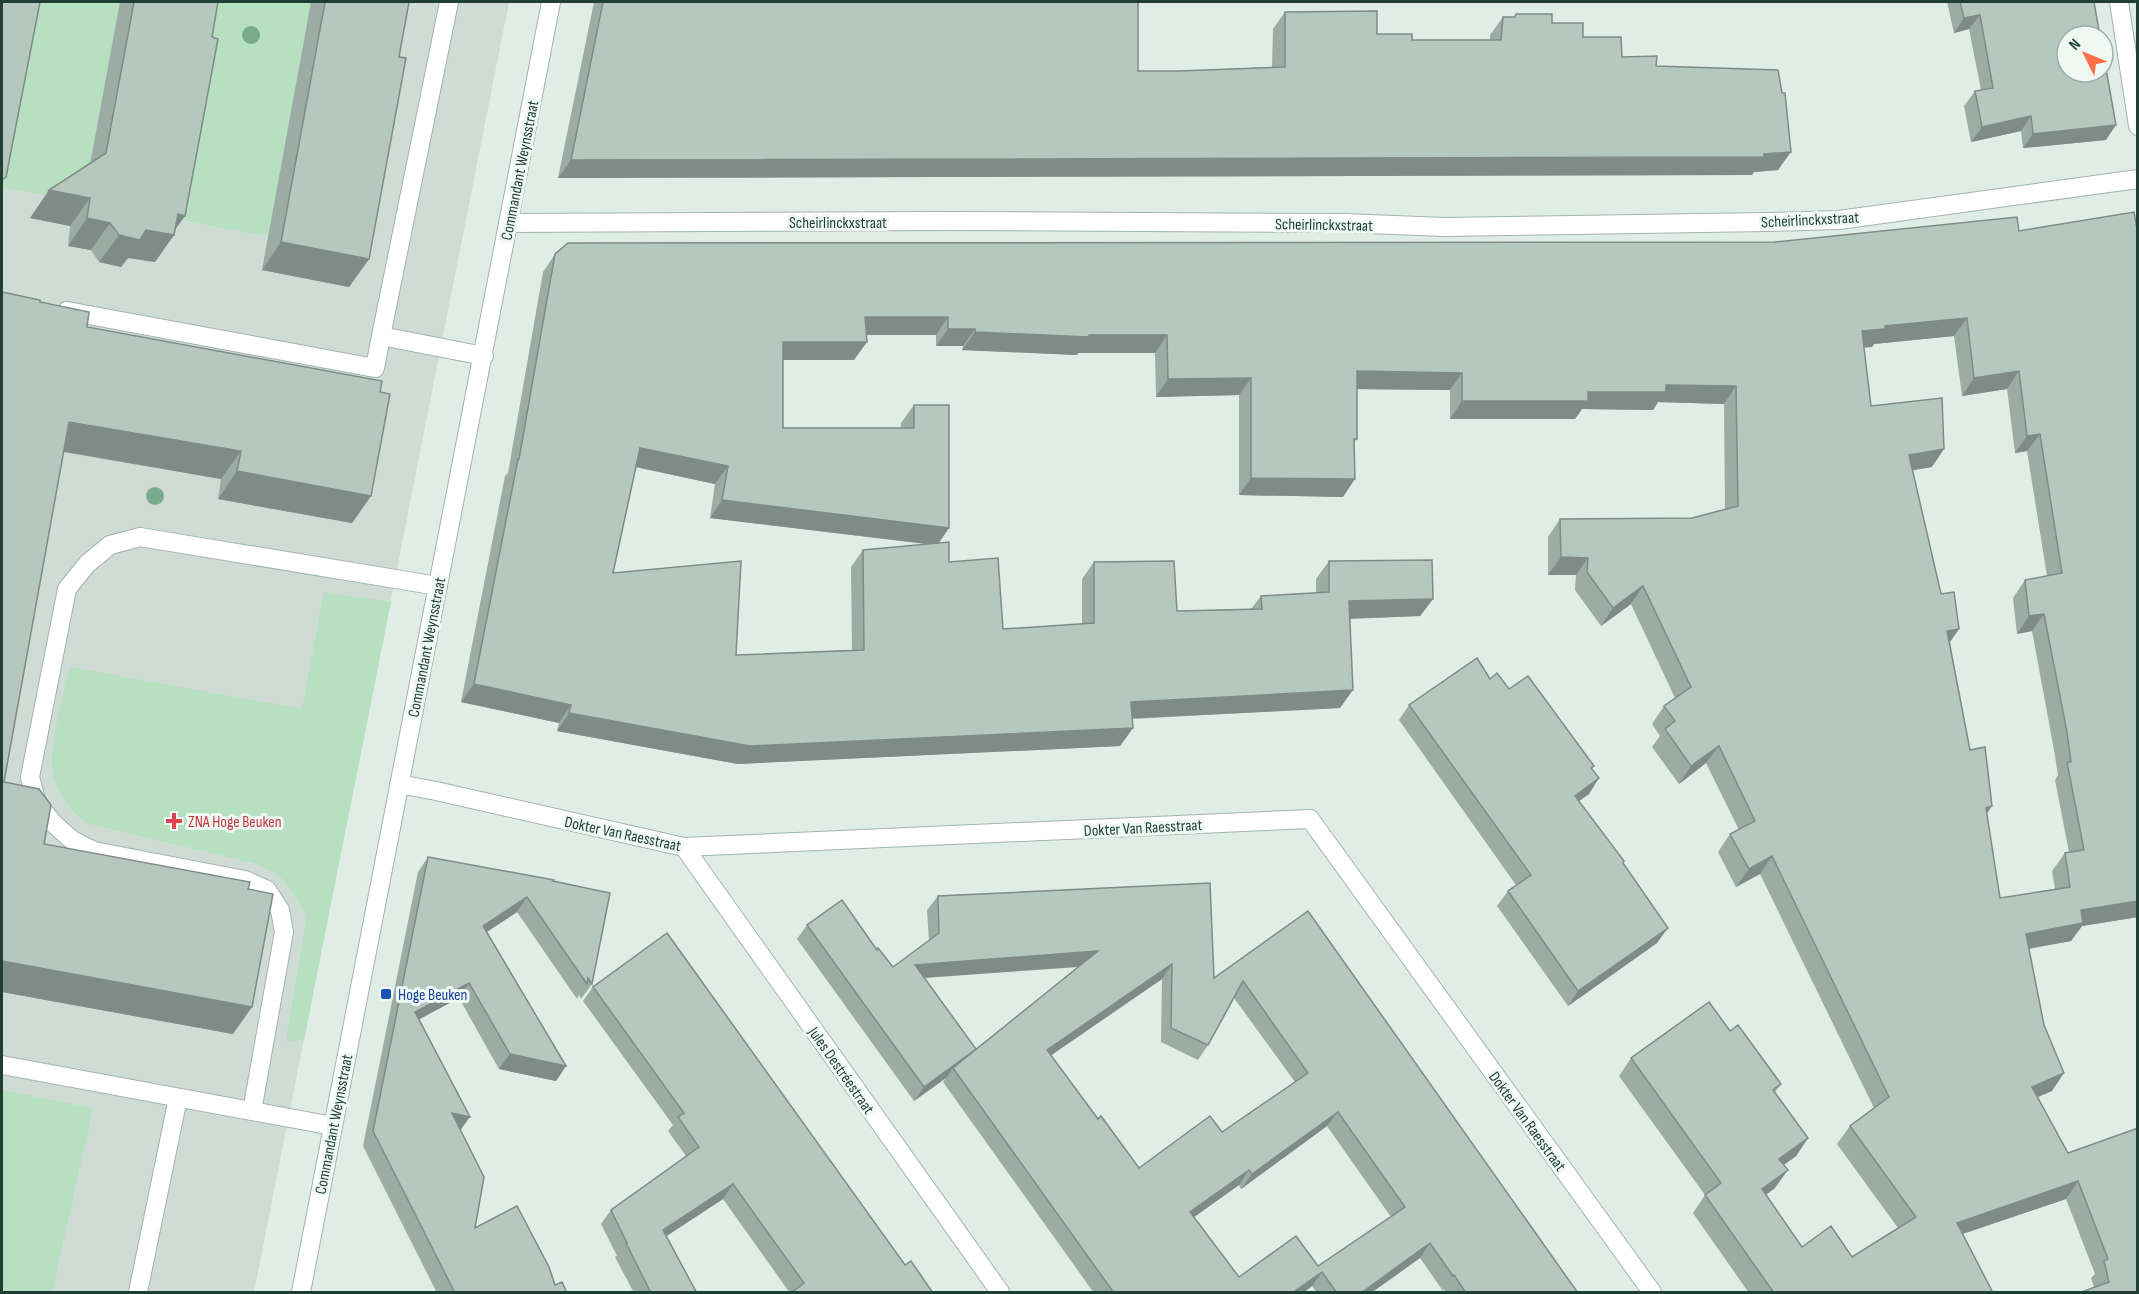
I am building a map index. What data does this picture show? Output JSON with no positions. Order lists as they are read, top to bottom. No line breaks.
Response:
{"streets":{"street":["Commandant Weynsstraat","Scheirlinckxstraat","Dokter Van Raesstraat","Jules Destréestraat"]},"crossings":[["Commandant Weynsstraat","Scheirlinckxstraat"],["Commandant Weynsstraat","Dokter Van Raesstraat"],["Dokter Van Raesstraat","Jules Destréestraat"]],"places":{"health":["ZNA Hoge Beuken"],"transit":["Hoge Beuken"]},"north":"top left"}
